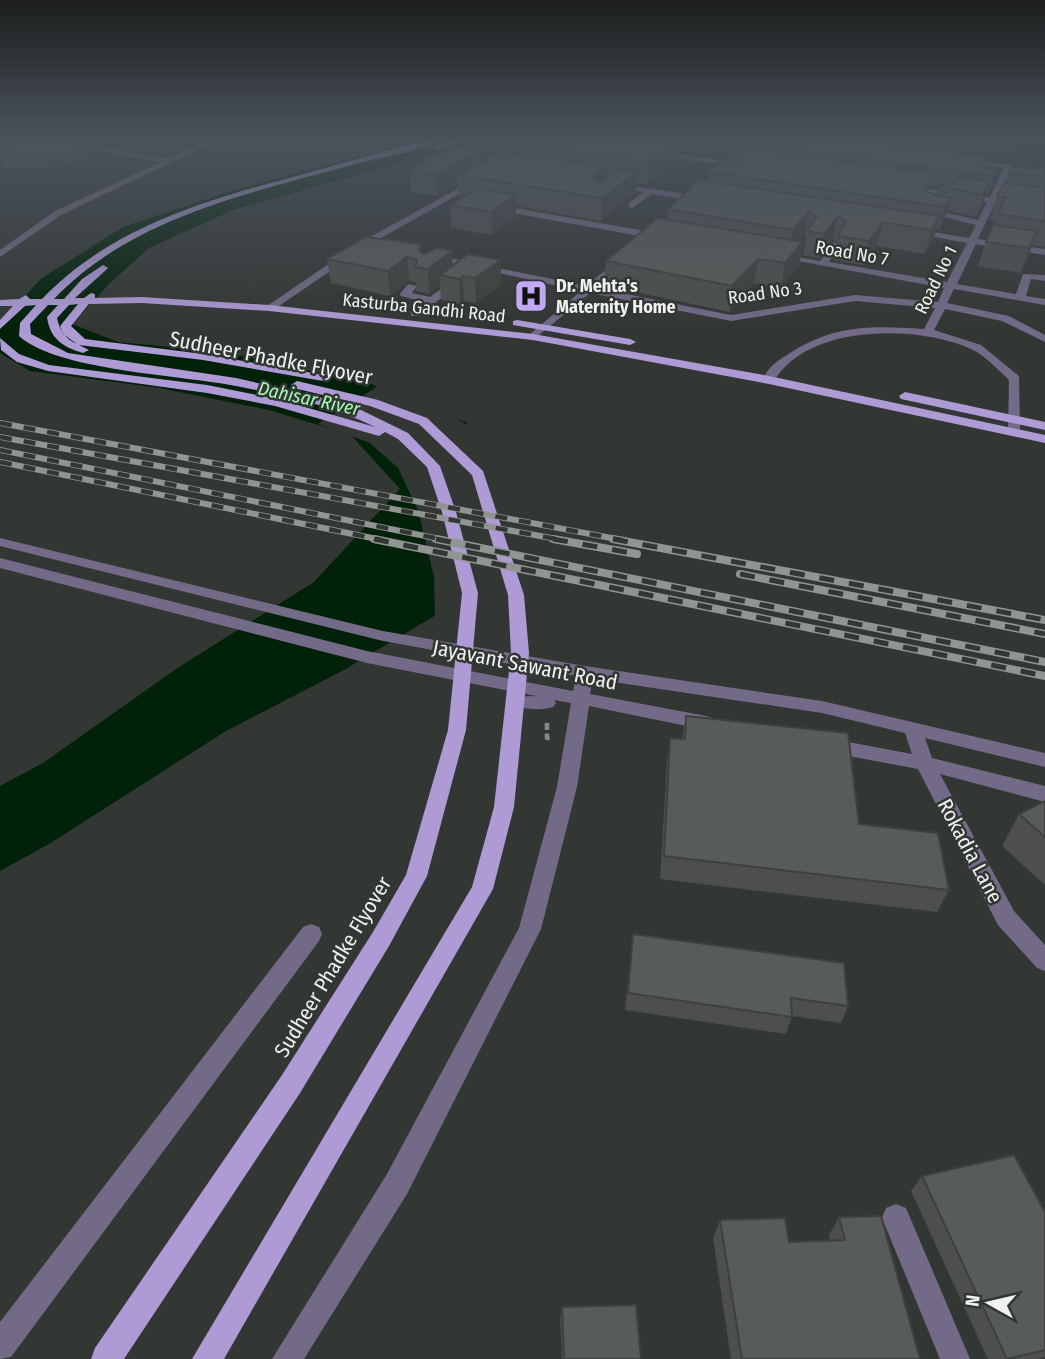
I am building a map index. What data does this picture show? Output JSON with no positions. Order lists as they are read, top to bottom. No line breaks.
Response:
{"streets":{"main road":["Kasturba Gandhi Road","Sudheer Phadke Flyover"],"street":["Road No 7","Road No 1","Road No 3","Jayavant Sawant Road","Rokadia Lane"]},"crossings":[["Road No 7","Road No 1"],["Road No 1","Road No 3"],["Jayavant Sawant Road","Rokadia Lane"]],"water":["Dahisar River"],"places":{"hospital":["Dr. Mehta's Maternity Home"]},"north":"left"}
